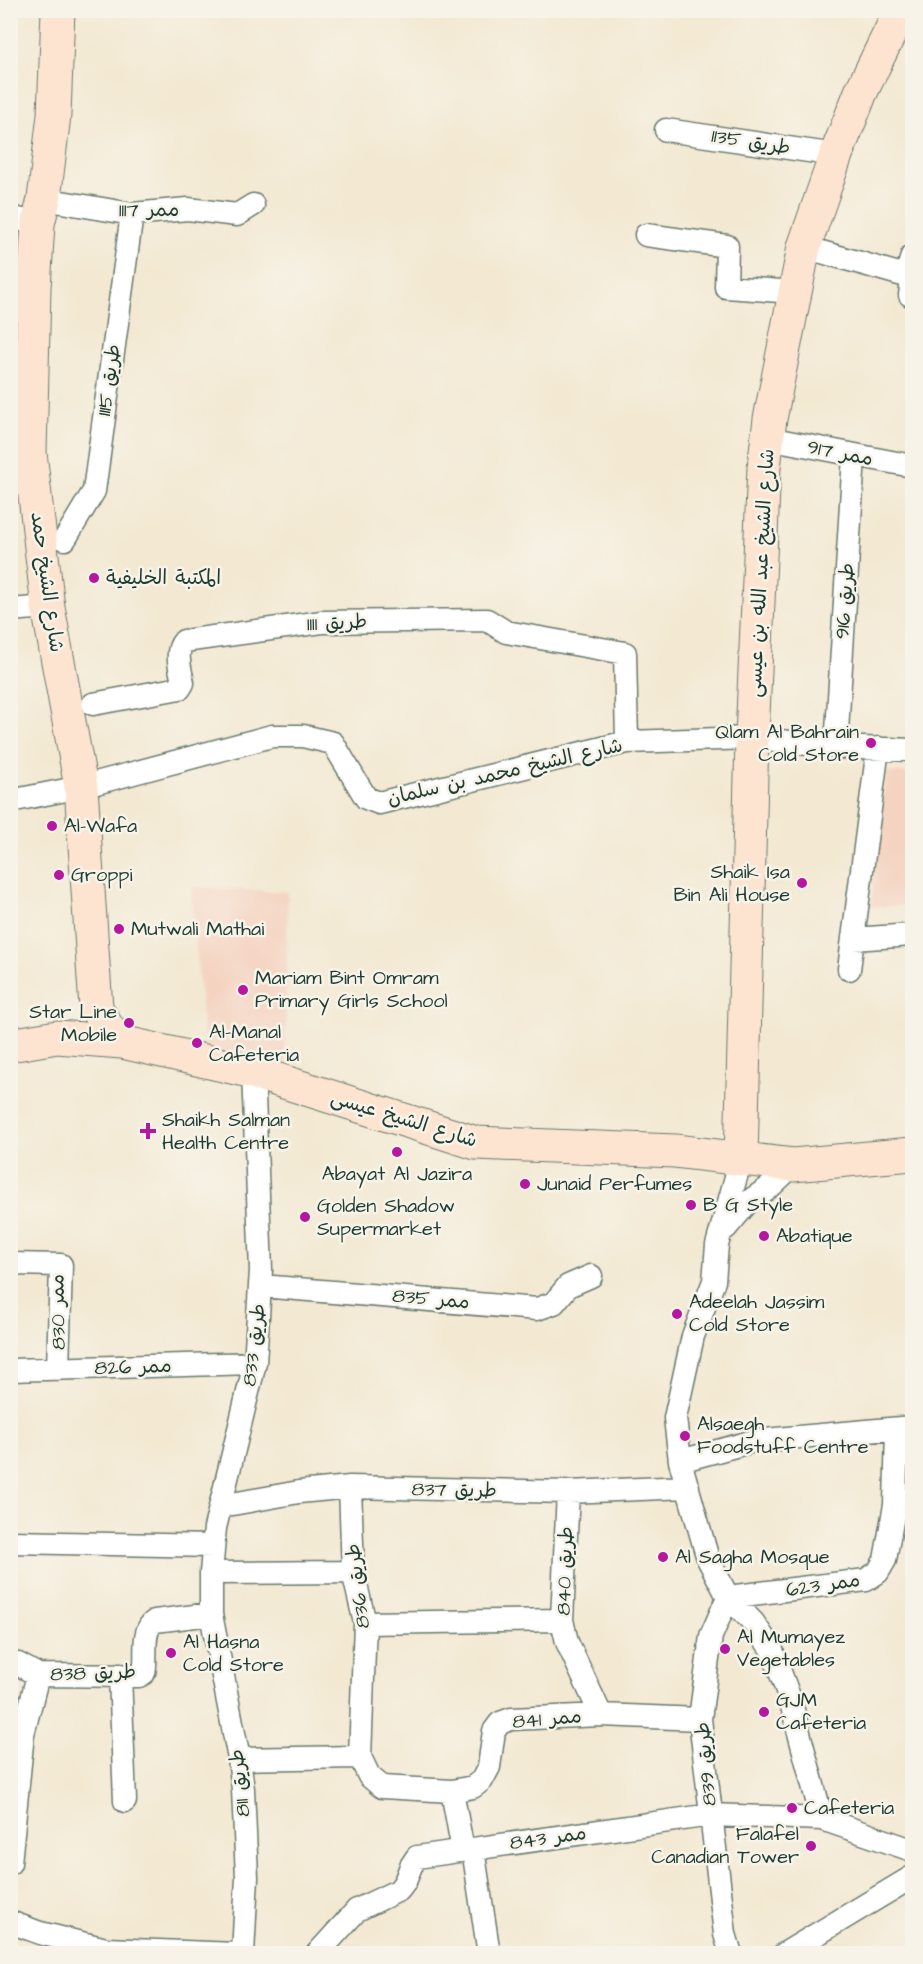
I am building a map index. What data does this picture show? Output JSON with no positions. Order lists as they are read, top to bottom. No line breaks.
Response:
{"streets":{"street":["طريق 1135","ممر 1117","طريق 1115","ممر 917","شارع الشيخ عبد الله بن عيسى","شارع الشيخ حمد","طريق 916","طريق 1111","شارع الشيخ محمد بن سلمان","شارع الشيخ عيسى","ممر 835","ممر 830","طريق 833","ممر 826","طريق 837","طريق 840","ممر 623","طريق 836","طريق 838","ممر 841","طريق 839","طريق 811","ممر 843"]},"crossings":[["طريق 1135","شارع الشيخ عبد الله بن عيسى"],["ممر 1117","طريق 1115"],["ممر 1117","شارع الشيخ حمد"],["ممر 917","شارع الشيخ عبد الله بن عيسى"],["ممر 917","طريق 916"],["شارع الشيخ عبد الله بن عيسى","شارع الشيخ محمد بن سلمان"],["شارع الشيخ عبد الله بن عيسى","شارع الشيخ عيسى"],["شارع الشيخ حمد","شارع الشيخ محمد بن سلمان"],["طريق 1111","شارع الشيخ محمد بن سلمان"],["شارع الشيخ عيسى","طريق 833"],["ممر 835","طريق 833"],["ممر 830","ممر 826"],["طريق 833","ممر 826"],["طريق 833","طريق 837"],["طريق 833","طريق 838"],["طريق 833","طريق 811"],["طريق 837","طريق 840"],["طريق 837","طريق 836"],["طريق 840","ممر 841"],["ممر 623","طريق 839"],["طريق 836","ممر 841"],["طريق 838","طريق 811"],["ممر 841","طريق 839"],["طريق 839","ممر 843"]],"places":{"other":["المكتبة الخليفية","Qlam Al Bahrain Cold Store","Al-Wafa","Groppi","Shaik Isa Bin Ali House","Mutwali Mathai","Mariam Bint Omram Primary Girls School","Star Line Mobile","Al-Manal Cafeteria","Abayat Al Jazira","Junaid Perfumes","B G Style","Golden Shadow Supermarket","Abatique","Adeelah Jassim Cold Store","Alsaegh Foodstuff Centre","Al Sagha Mosque","Al Mumayez Vegetables","Al Hasna Cold Store","GJM Cafeteria","Cafeteria","Falafel Canadian Tower"],"health":["Shaikh Salman Health Centre"]}}
